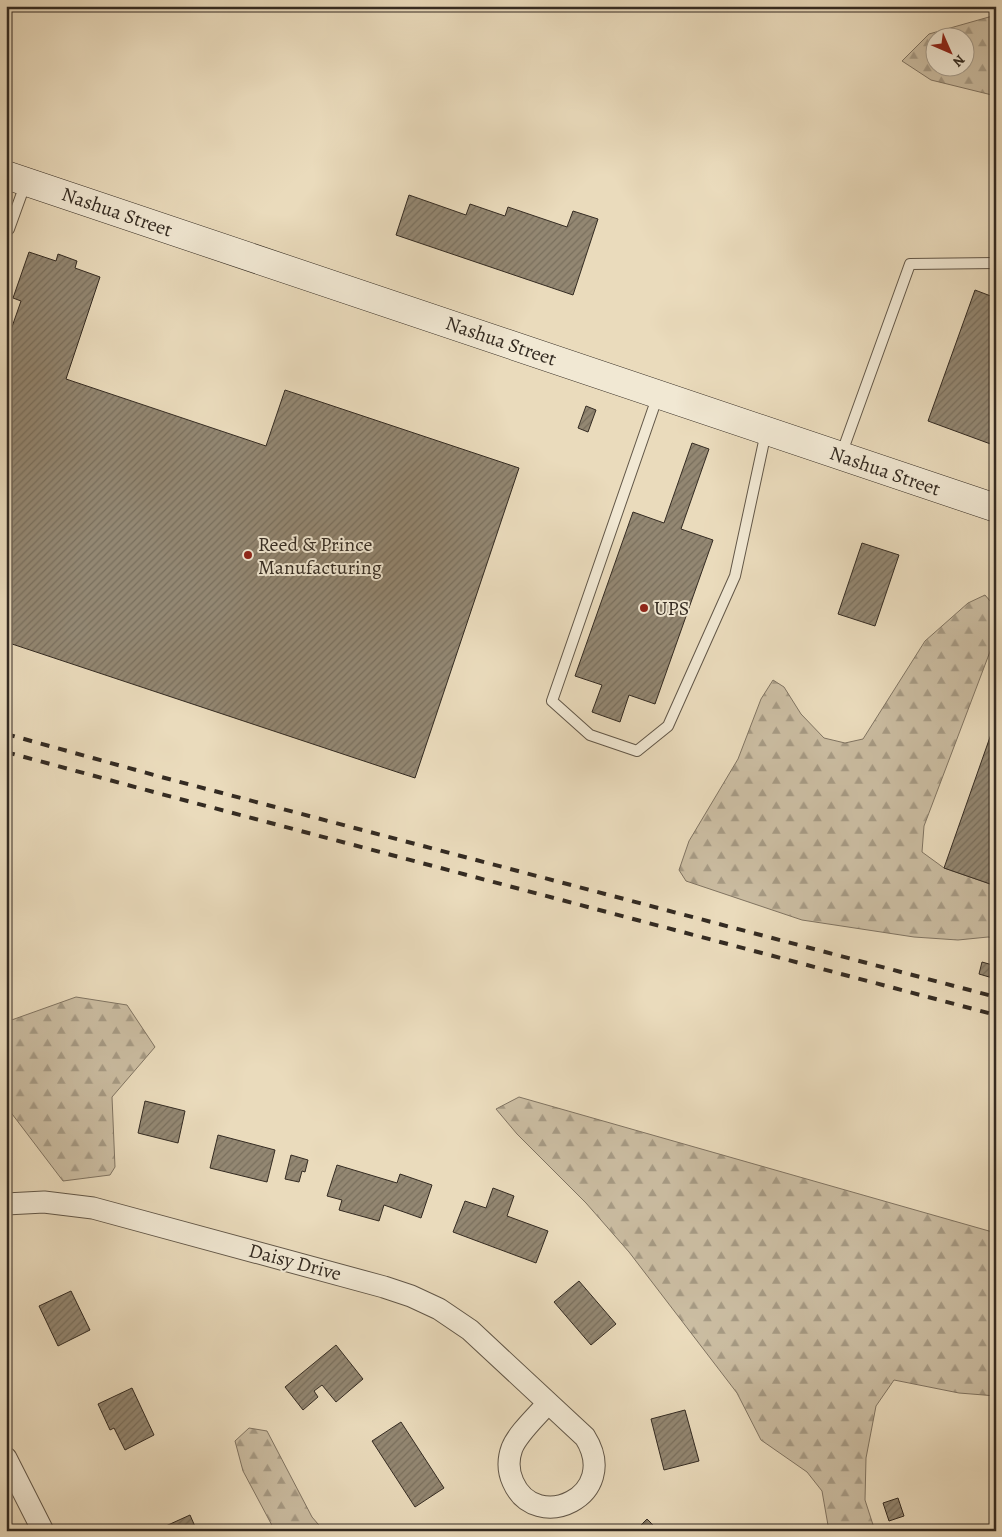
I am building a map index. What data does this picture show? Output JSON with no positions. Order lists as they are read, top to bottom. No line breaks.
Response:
{"streets":{"main road":["Nashua Street"],"street":["Daisy Drive"]},"places":["Reed & Prince Manufacturing","UPS"],"north":"bottom right"}
